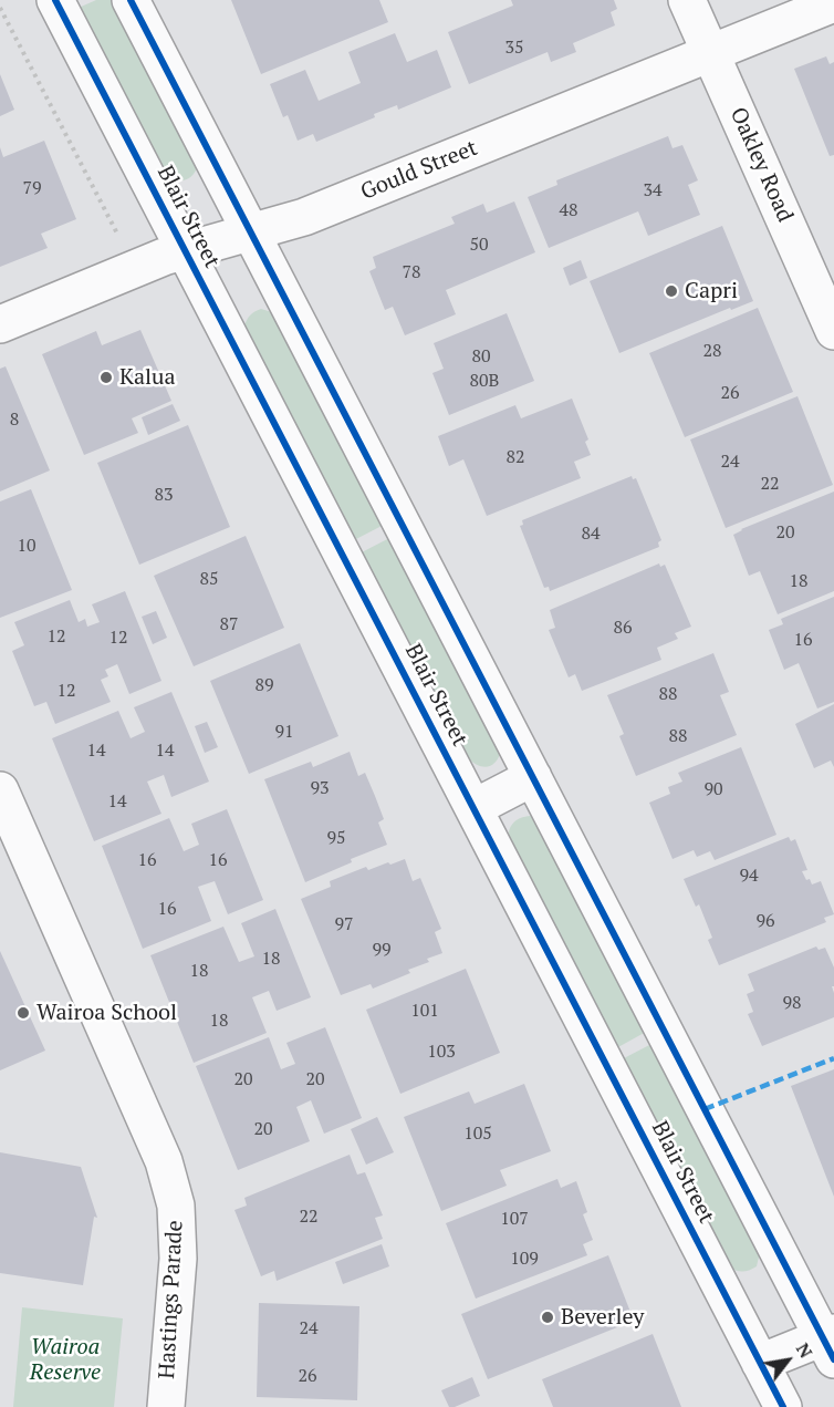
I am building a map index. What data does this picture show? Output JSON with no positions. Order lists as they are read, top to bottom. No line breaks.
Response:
{"streets":{"street":["Oakley Road","Gould Street","Blair Street","Hastings Parade"]},"crossings":[["Oakley Road","Gould Street"],["Gould Street","Blair Street"]],"parks":["Wairoa Reserve"],"places":["Capri","Kalua","Wairoa School","Beverley"],"house_numbers":["35","79","34","48","50","78","28","80","80B","26","8","82","24","22","83","20","84","10","85","18","87","86","12","12","16","89","12","88","91","88","14","14","93","90","14","95","16","16","94","16","96","97","99","18","18","98","101","18","103","20","20","20","105","22","107","109","24","26"],"north":"top right"}
